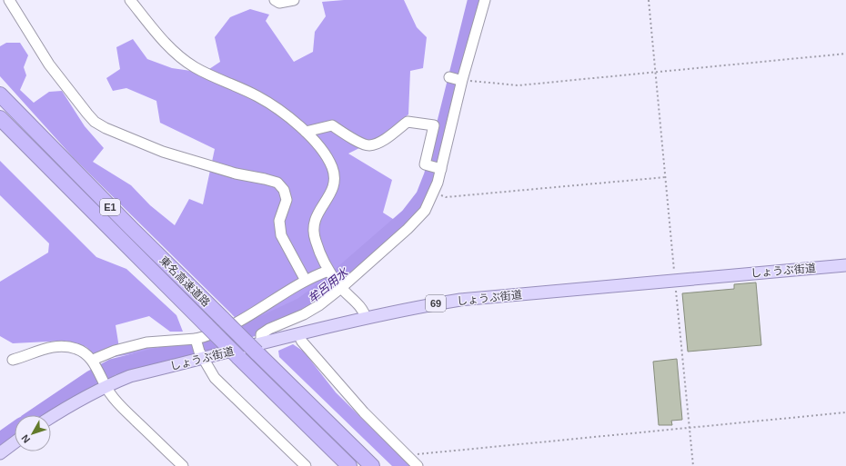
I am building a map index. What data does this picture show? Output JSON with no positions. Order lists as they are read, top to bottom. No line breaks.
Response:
{"streets":{"highway":["E1","東名高速道路"],"main road":["しょうぶ街道","69"]},"crossings":[["しょうぶ街道","東名高速道路"]],"water":["牟呂用水"],"north":"bottom left"}
